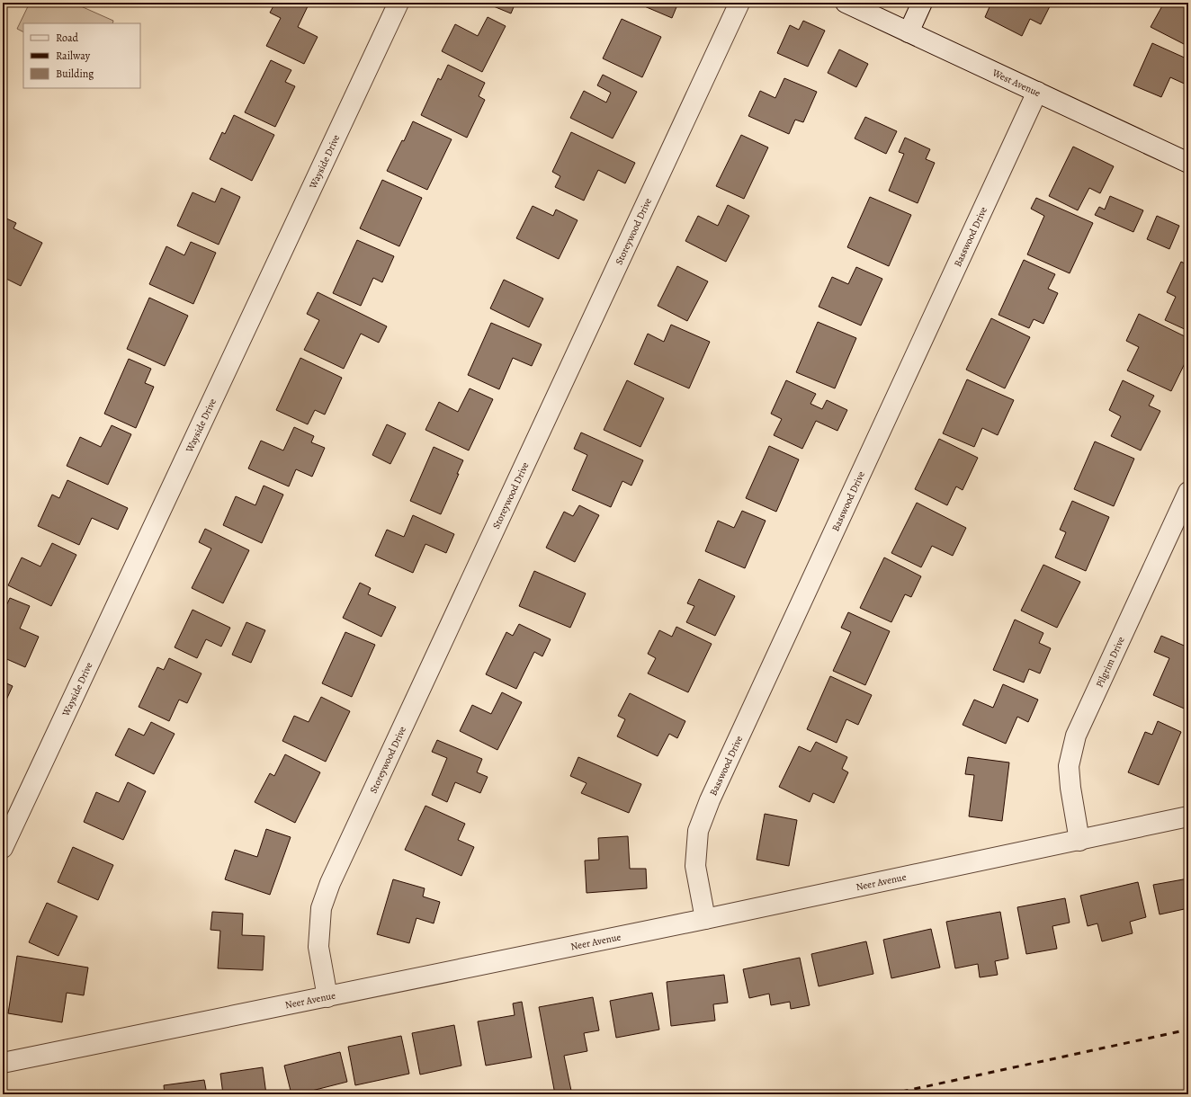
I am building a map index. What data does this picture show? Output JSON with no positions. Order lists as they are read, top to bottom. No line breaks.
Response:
{"streets":{"street":["West Avenue","Wayside Drive","Storeywood Drive","Basswood Drive","Pilgrim Drive","Neer Avenue"]},"crossings":[["West Avenue","Basswood Drive"],["Storeywood Drive","Neer Avenue"],["Basswood Drive","Neer Avenue"],["Pilgrim Drive","Neer Avenue"]],"legend":["Road","Railway","Building"]}
